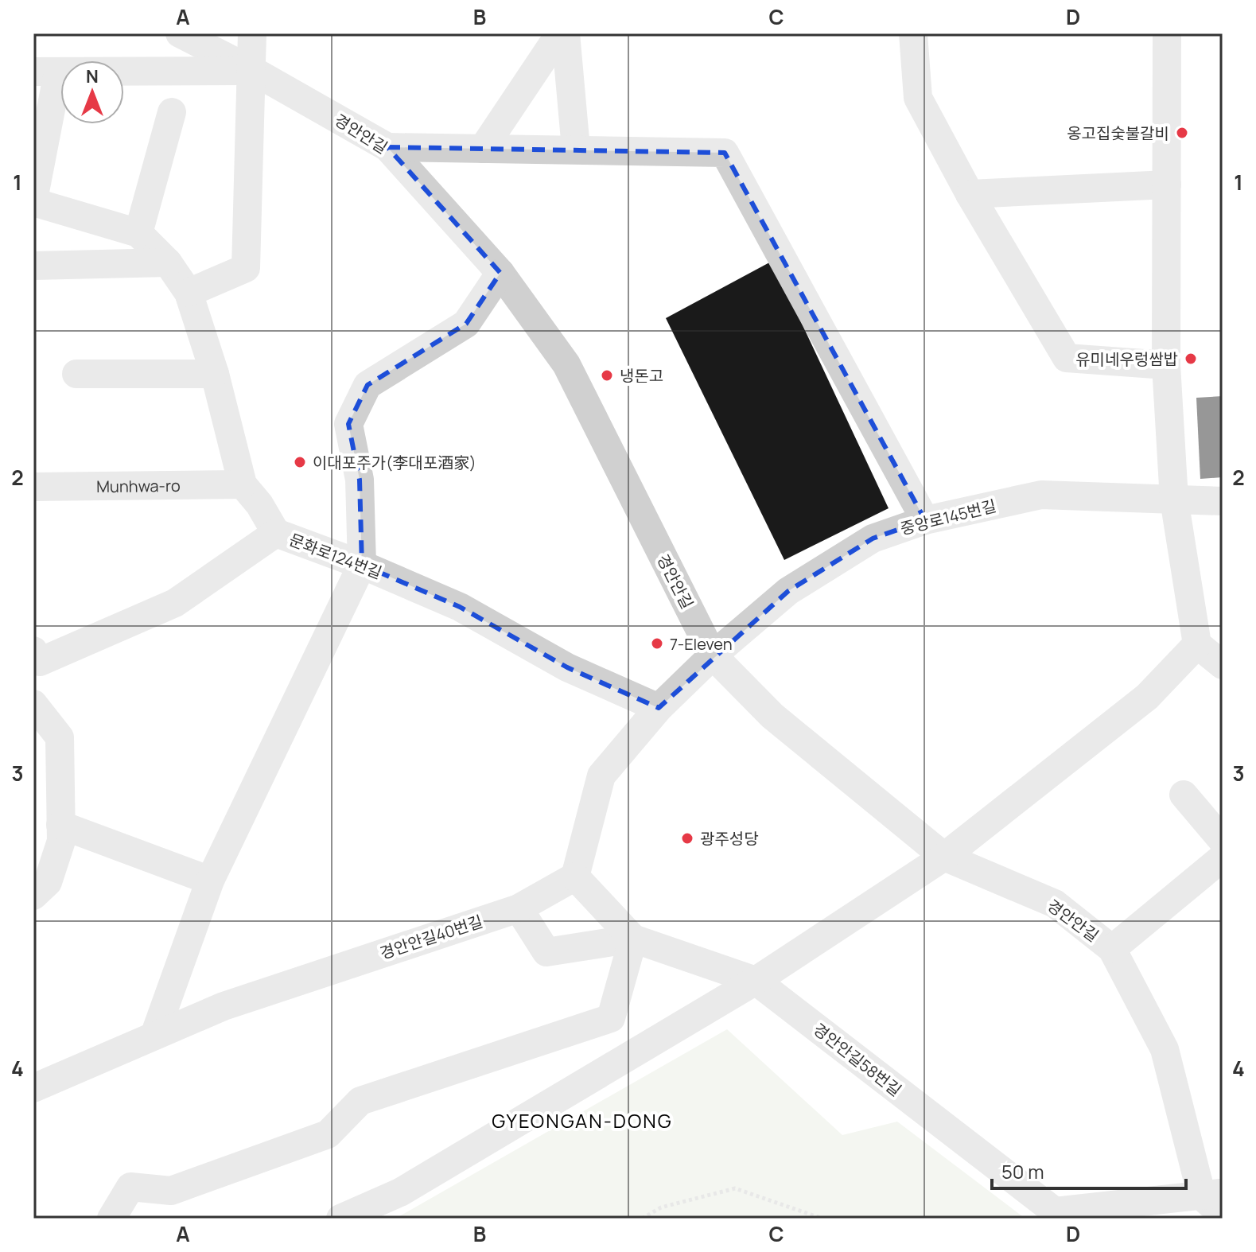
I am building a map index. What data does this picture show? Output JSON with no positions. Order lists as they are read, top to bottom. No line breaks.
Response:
{"streets":{"street":["경안안길","Munhwa-ro","중앙로145번길","문화로124번길","경안안길40번길","경안안길58번길"]},"crossings":[["경안안길","중앙로145번길"],["경안안길","경안안길58번길"],["Munhwa-ro","문화로124번길"],["경안안길40번길","경안안길58번길"]],"districts":["GYEONGAN-DONG"],"places":["옹고집숯불갈비","유미네우렁쌈밥","냉돈고","이대포주가(李대포酒家)","7-Eleven","광주성당"],"scale_bar":"50 m","north":"top","grid":{"columns":["A","B","C","D"],"rows":["1","2","3","4"]}}
